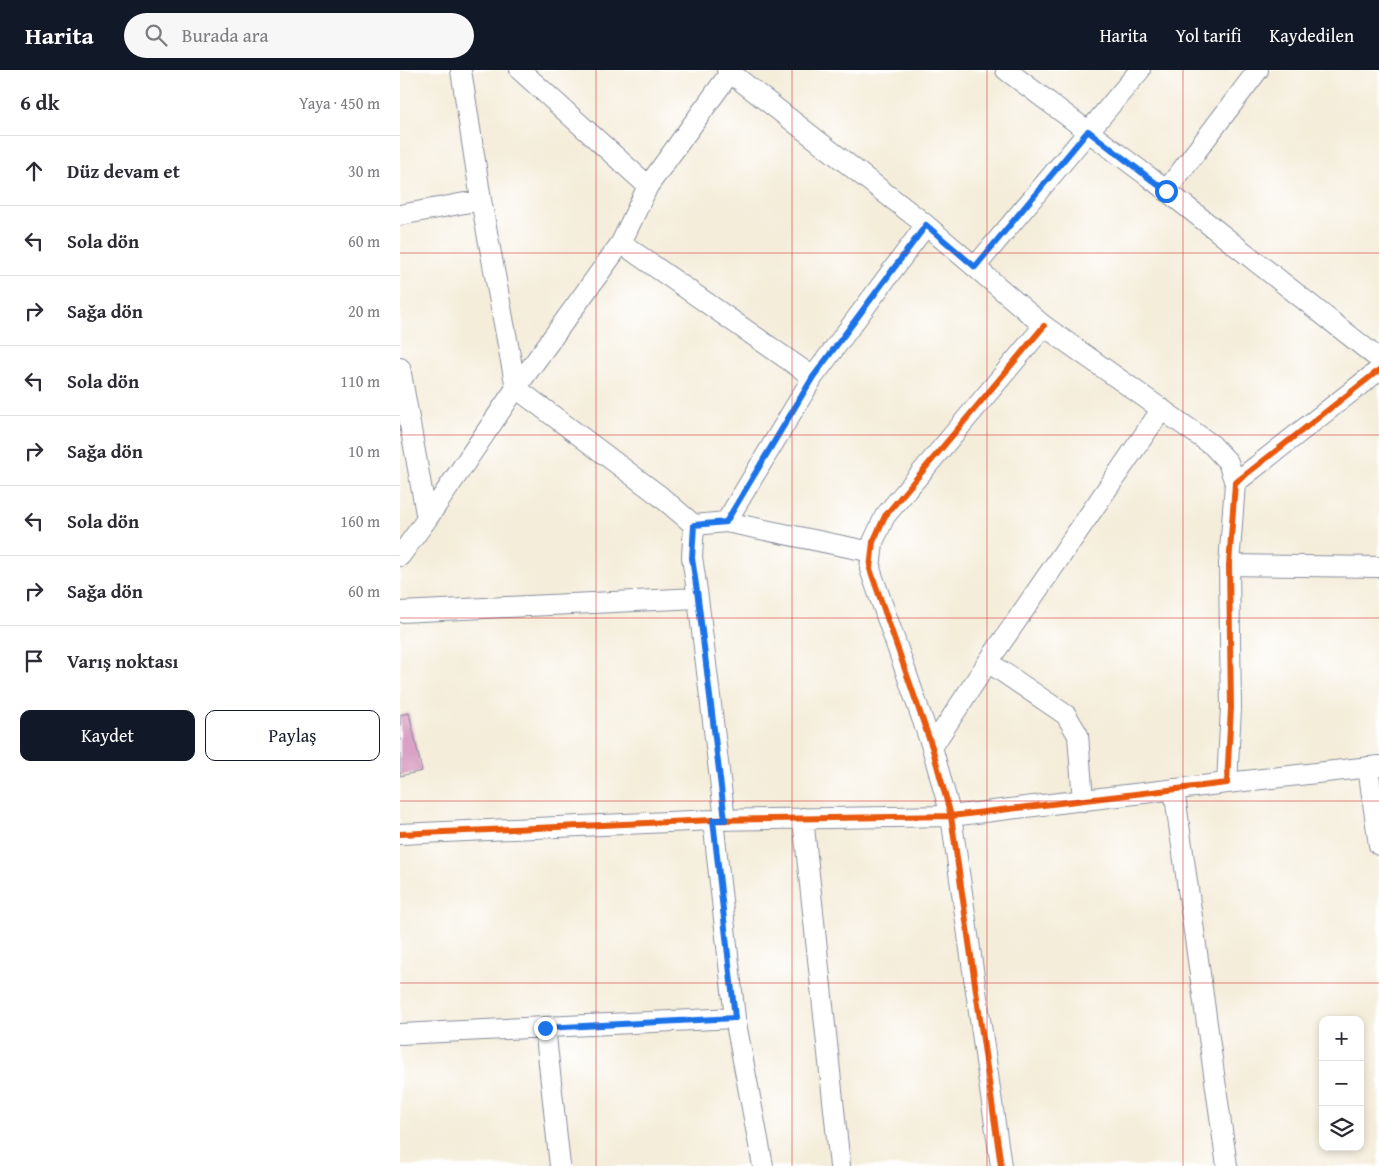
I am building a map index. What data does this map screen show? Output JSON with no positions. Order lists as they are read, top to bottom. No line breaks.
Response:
{"page":{"header":"Harita","search":"Burada ara","nav":["Harita","Yol tarifi","Kaydedilen"],"heading":["6 dk","Yaya · 450 m"],"list":[["Düz devam et","30 m"],["Sola dön","60 m"],["Sağa dön","20 m"],["Sola dön","110 m"],["Sağa dön","10 m"],["Sola dön","160 m"],["Sağa dön","60 m"],"Varış noktası"],"buttons":["Kaydet","Paylaş"],"map_buttons":["+","−"]}}
